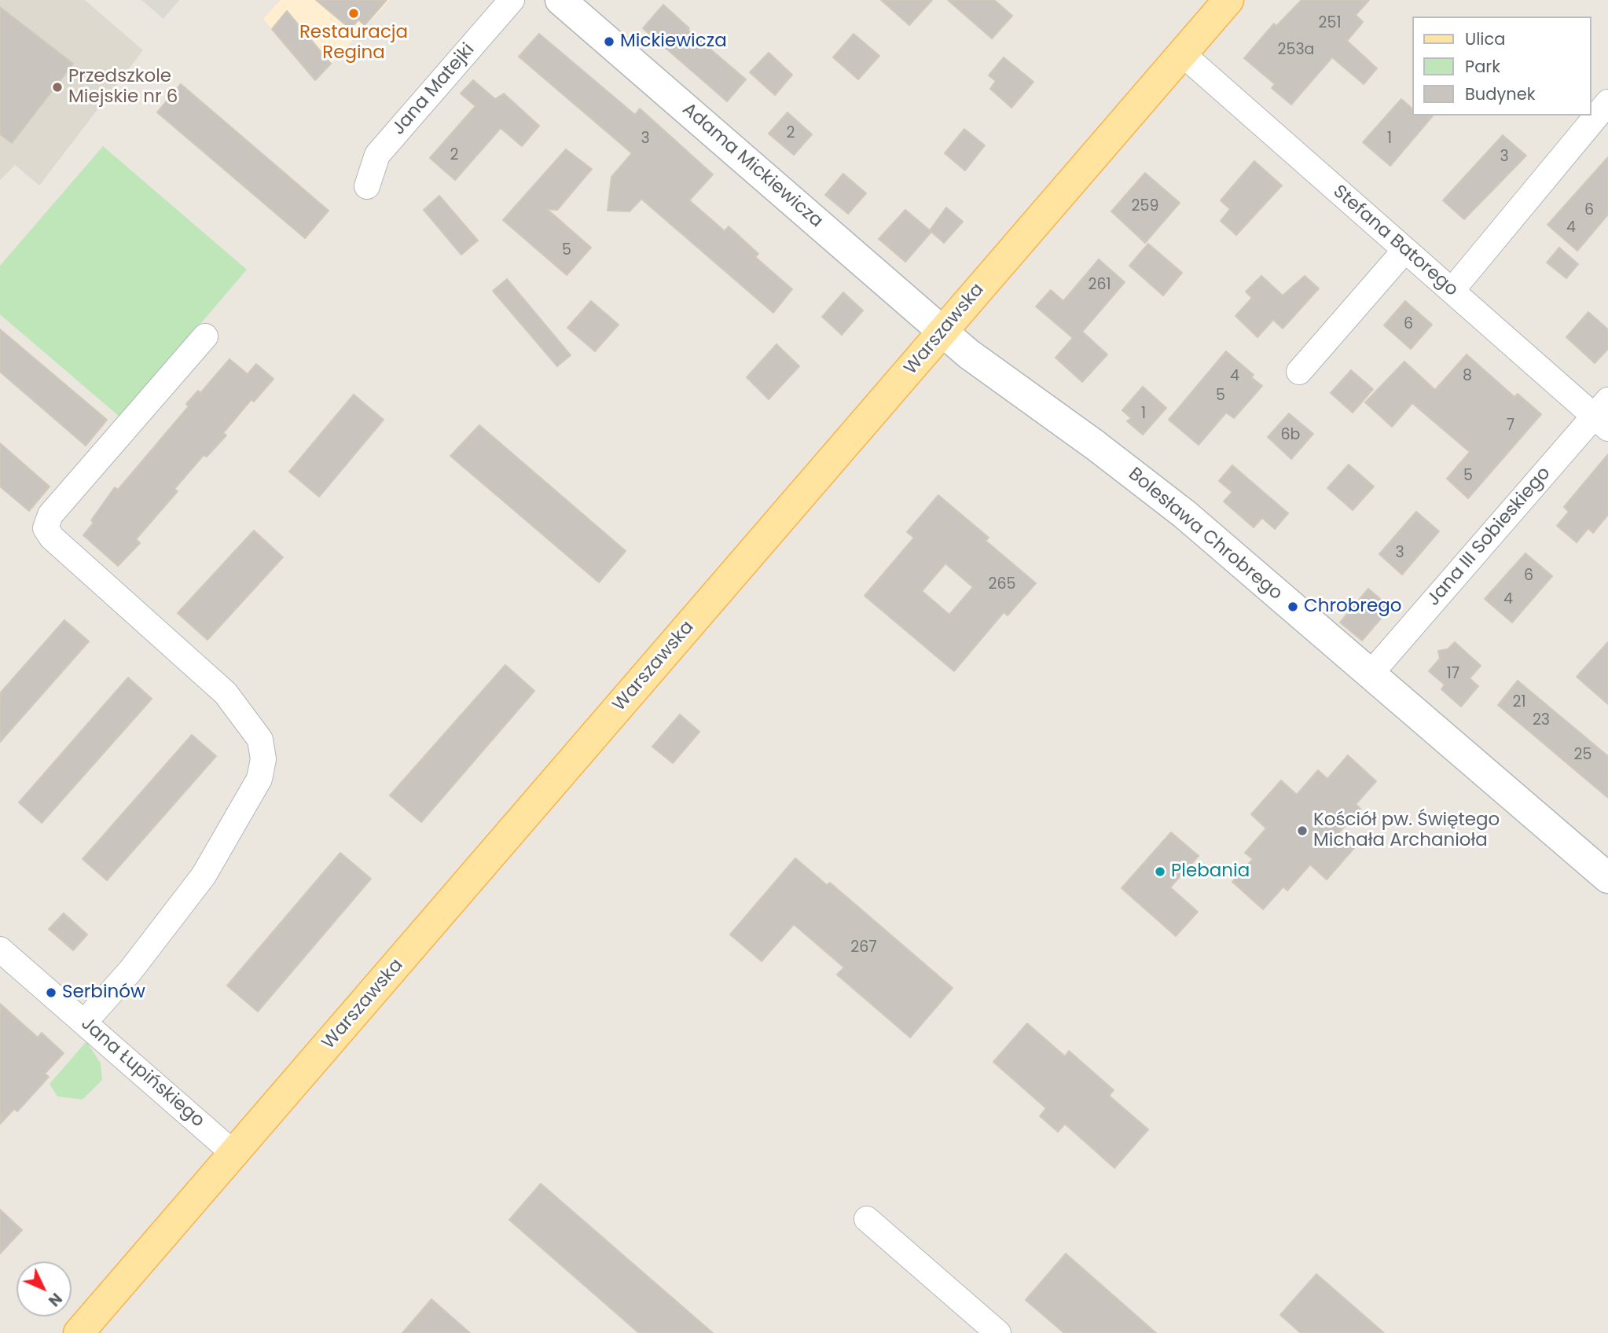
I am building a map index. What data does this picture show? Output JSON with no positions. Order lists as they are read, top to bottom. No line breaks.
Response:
{"streets":{"main road":["Warszawska"],"street":["Jana Matejki","Adama Mickiewicza","Stefana Batorego","Bolesława Chrobrego","Jana III Sobieskiego","Jana Łupińskiego"]},"crossings":[["Adama Mickiewicza","Warszawska"],["Adama Mickiewicza","Bolesława Chrobrego"],["Stefana Batorego","Warszawska"],["Stefana Batorego","Jana III Sobieskiego"],["Warszawska","Bolesława Chrobrego"],["Warszawska","Jana Łupińskiego"],["Bolesława Chrobrego","Jana III Sobieskiego"]],"places":["Restauracja Regina","Mickiewicza","Przedszkole Miejskie nr 6","Chrobrego","Kościół pw. Świętego Michała Archanioła","Plebania","Serbinów"],"house_numbers":["251","253a","2","3","1","2","3","259","6","4","5","261","6","4","8","5","1","7","6b","5","3","6","265","4","17","21","23","25","267"],"legend":["Ulica","Park","Budynek"],"north":"bottom right"}
